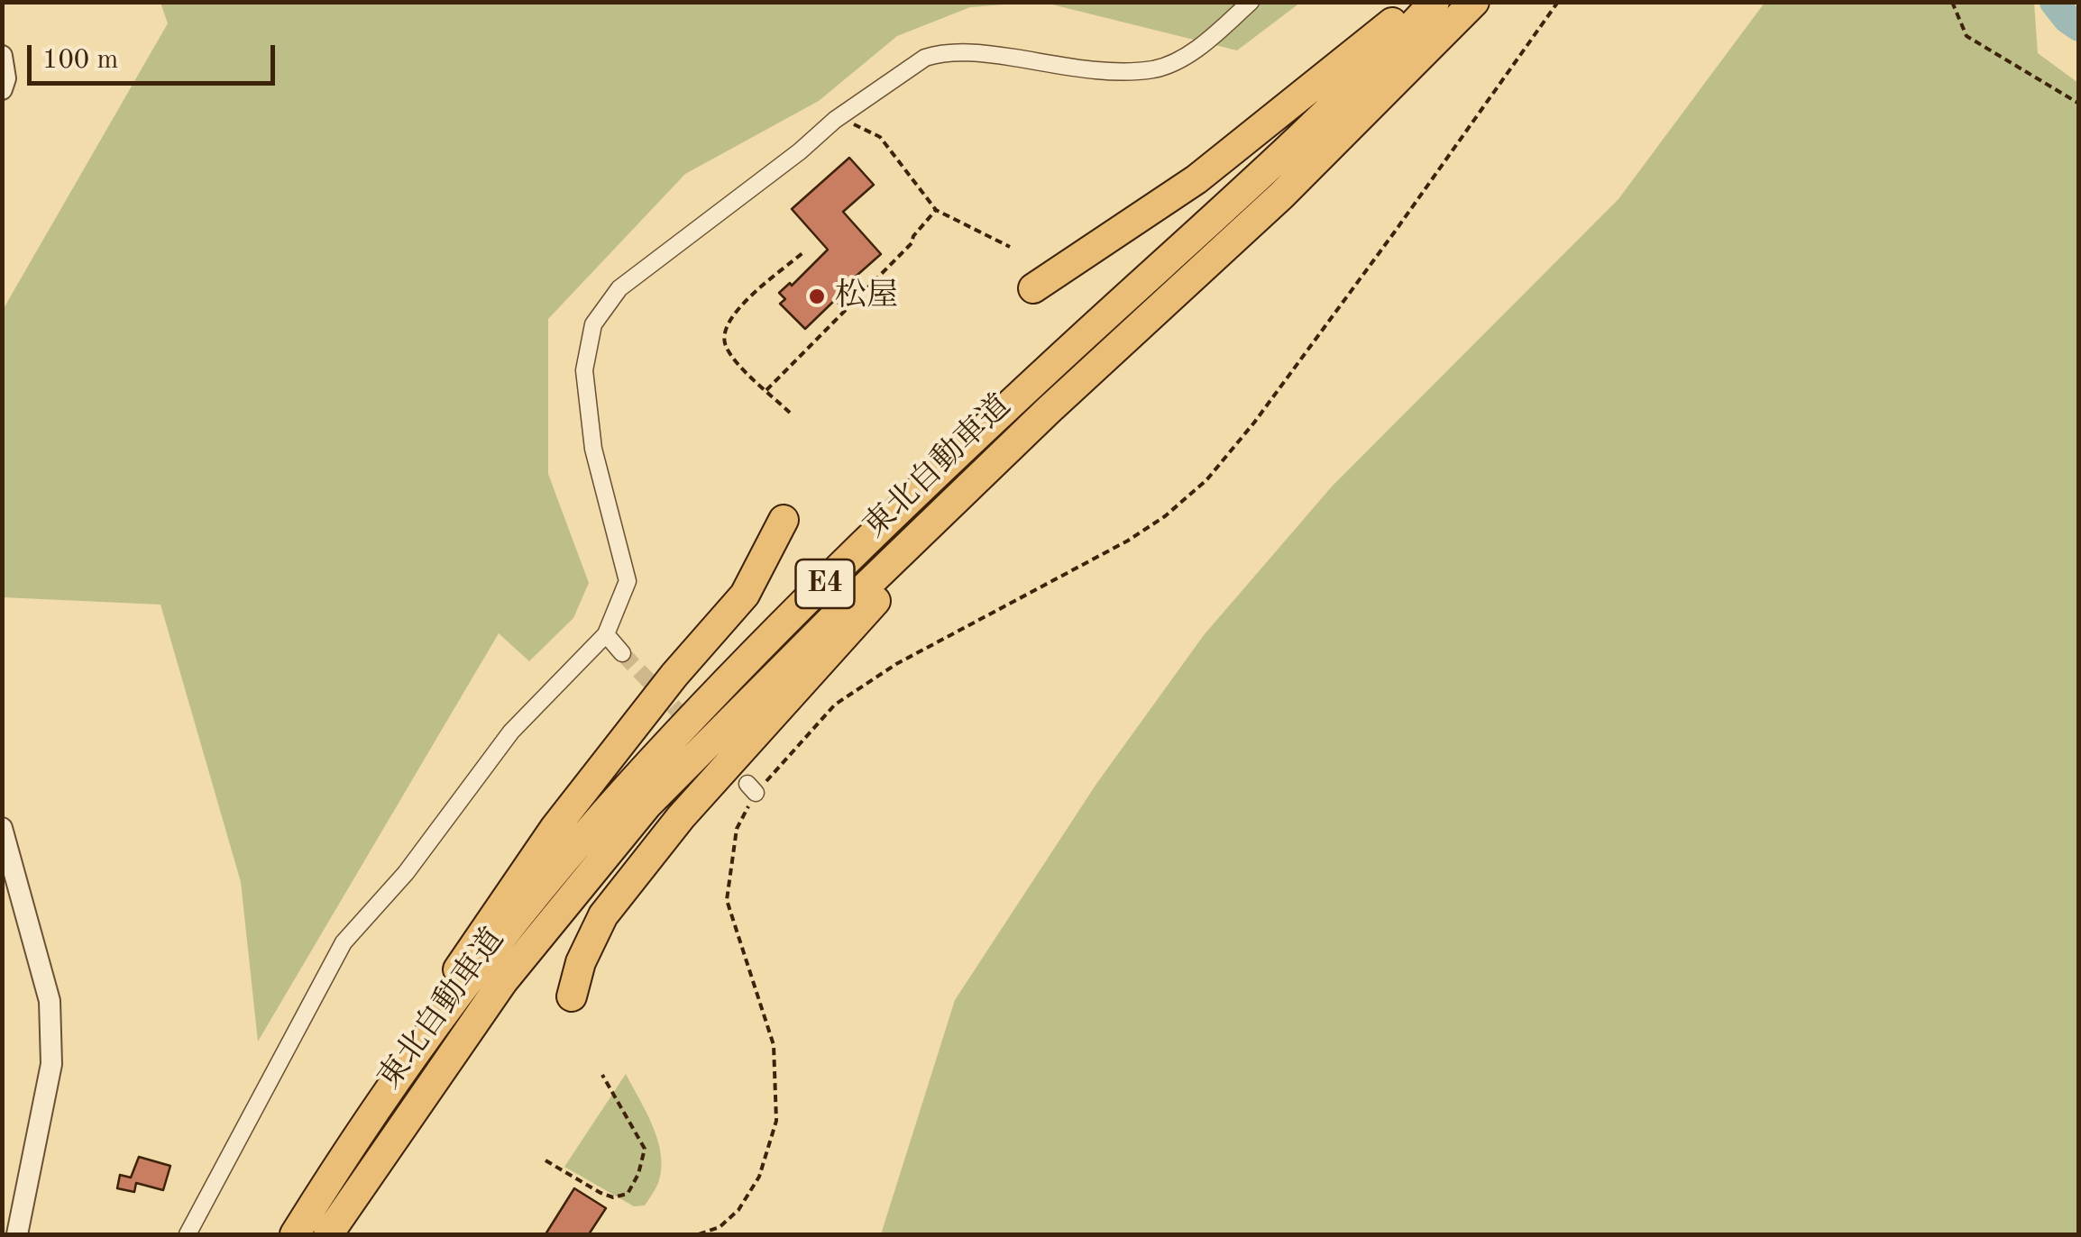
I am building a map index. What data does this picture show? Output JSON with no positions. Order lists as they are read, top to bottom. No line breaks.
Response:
{"streets":{"highway":["東北自動車道","E4"]},"places":["松屋"],"scale_bar":"100 m"}
